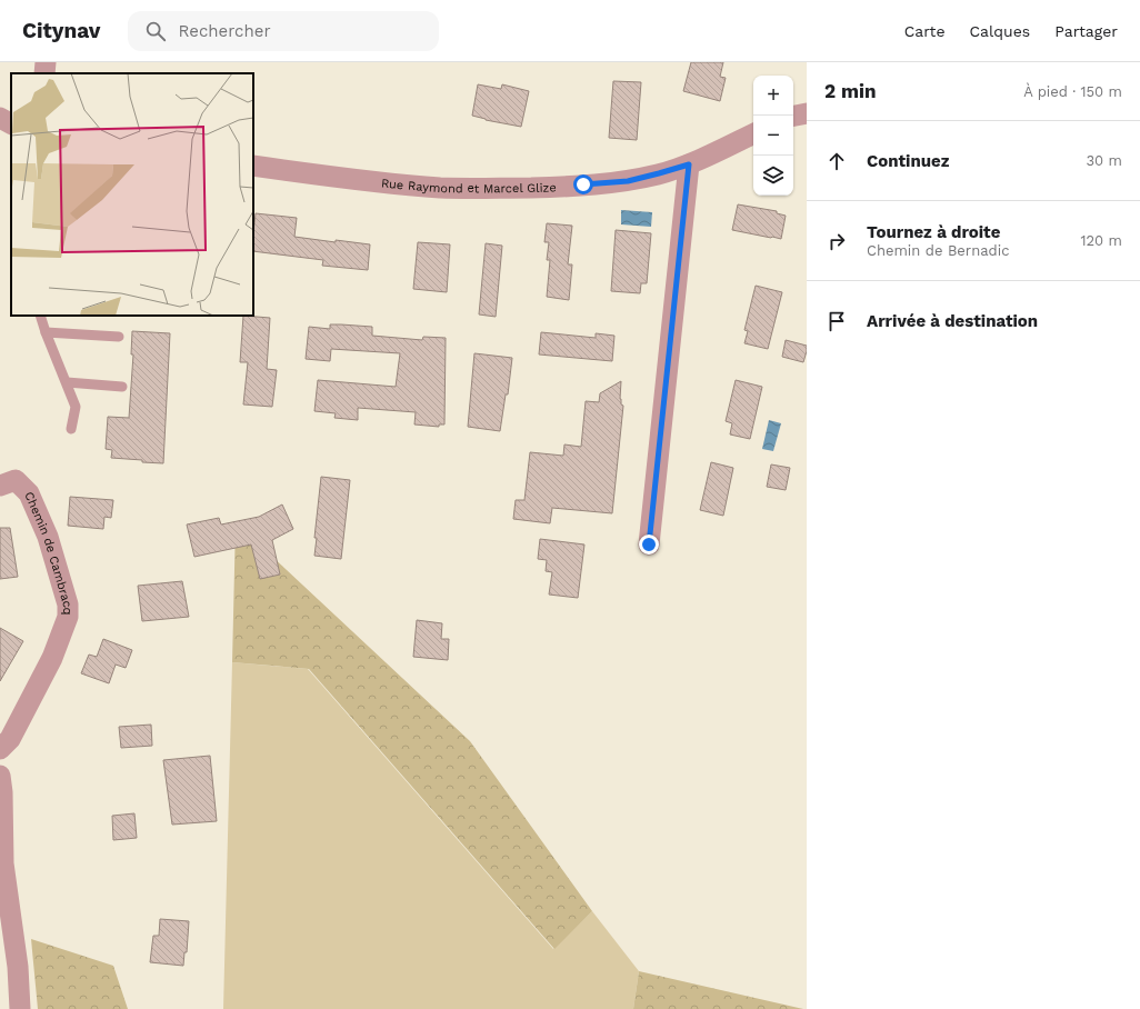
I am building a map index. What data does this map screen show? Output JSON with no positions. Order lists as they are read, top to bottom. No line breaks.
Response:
{"streets":{"street":["Rue Raymond et Marcel Glize","Chemin de Cambracq"]},"page":{"header":"Citynav","search":"Rechercher","nav":["Carte","Calques","Partager"],"heading":["2 min","À pied · 150 m"],"map_buttons":["+","−"],"list":[["Continuez","30 m"],["Tournez à droite","Chemin de Bernadic","120 m"],"Arrivée à destination"]}}
